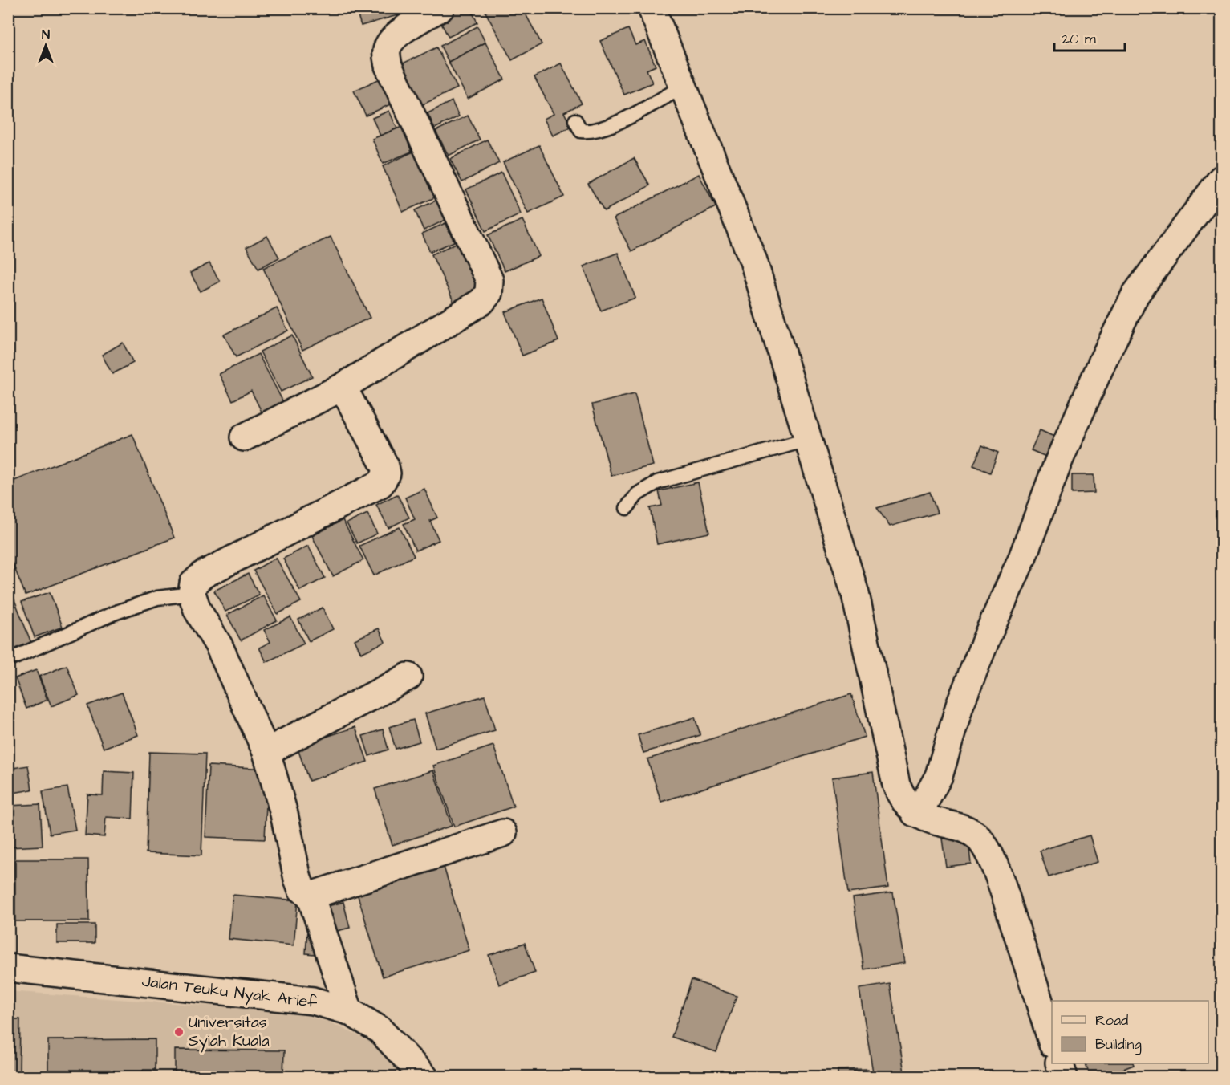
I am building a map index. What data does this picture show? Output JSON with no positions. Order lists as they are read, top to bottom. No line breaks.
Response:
{"streets":{"street":["Jalan Teuku Nyak Arief"]},"places":["Universitas Syiah Kuala"],"legend":["Road","Building"],"scale_bar":"20 m","north":"top"}
